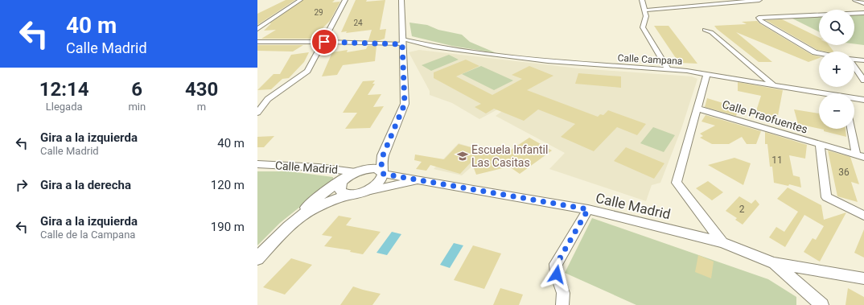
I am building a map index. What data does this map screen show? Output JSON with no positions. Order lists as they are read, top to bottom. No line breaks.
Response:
{"streets":{"street":["Calle Campana","Calle Praofuentes","Calle Madrid"]},"places":{"school or university":["Escuela Infantil Las Casitas"]},"house_numbers":["29","24","11","36","2"],"page":{"turn":["40 m","Calle Madrid"],"map_buttons":["+","−"],"eta":["12:14","Llegada","6","min","430","m"],"list":[{"name":"Gira a la izquierda","note":"Calle Madrid","value":"40 m"},{"name":"Gira a la derecha","value":"120 m"},{"name":"Gira a la izquierda","note":"Calle de la Campana","value":"190 m"}]}}
